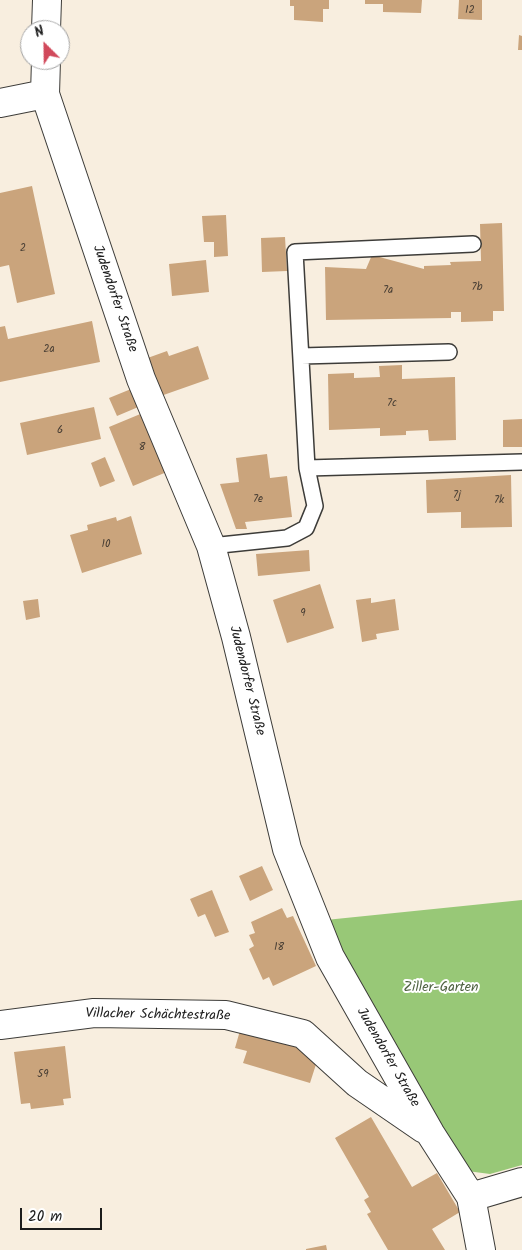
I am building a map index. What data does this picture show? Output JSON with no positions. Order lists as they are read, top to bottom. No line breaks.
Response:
{"streets":{"street":["Judendorfer Straße","Villacher Schächtestraße"]},"crossings":[["Judendorfer Straße","Villacher Schächtestraße"]],"parks":["Ziller-Garten"],"house_numbers":["12","2","7b","7a","2a","7c","6","8","7j","7e","7k","10","9","18","59"],"scale_bar":"20 m","north":"top left"}
